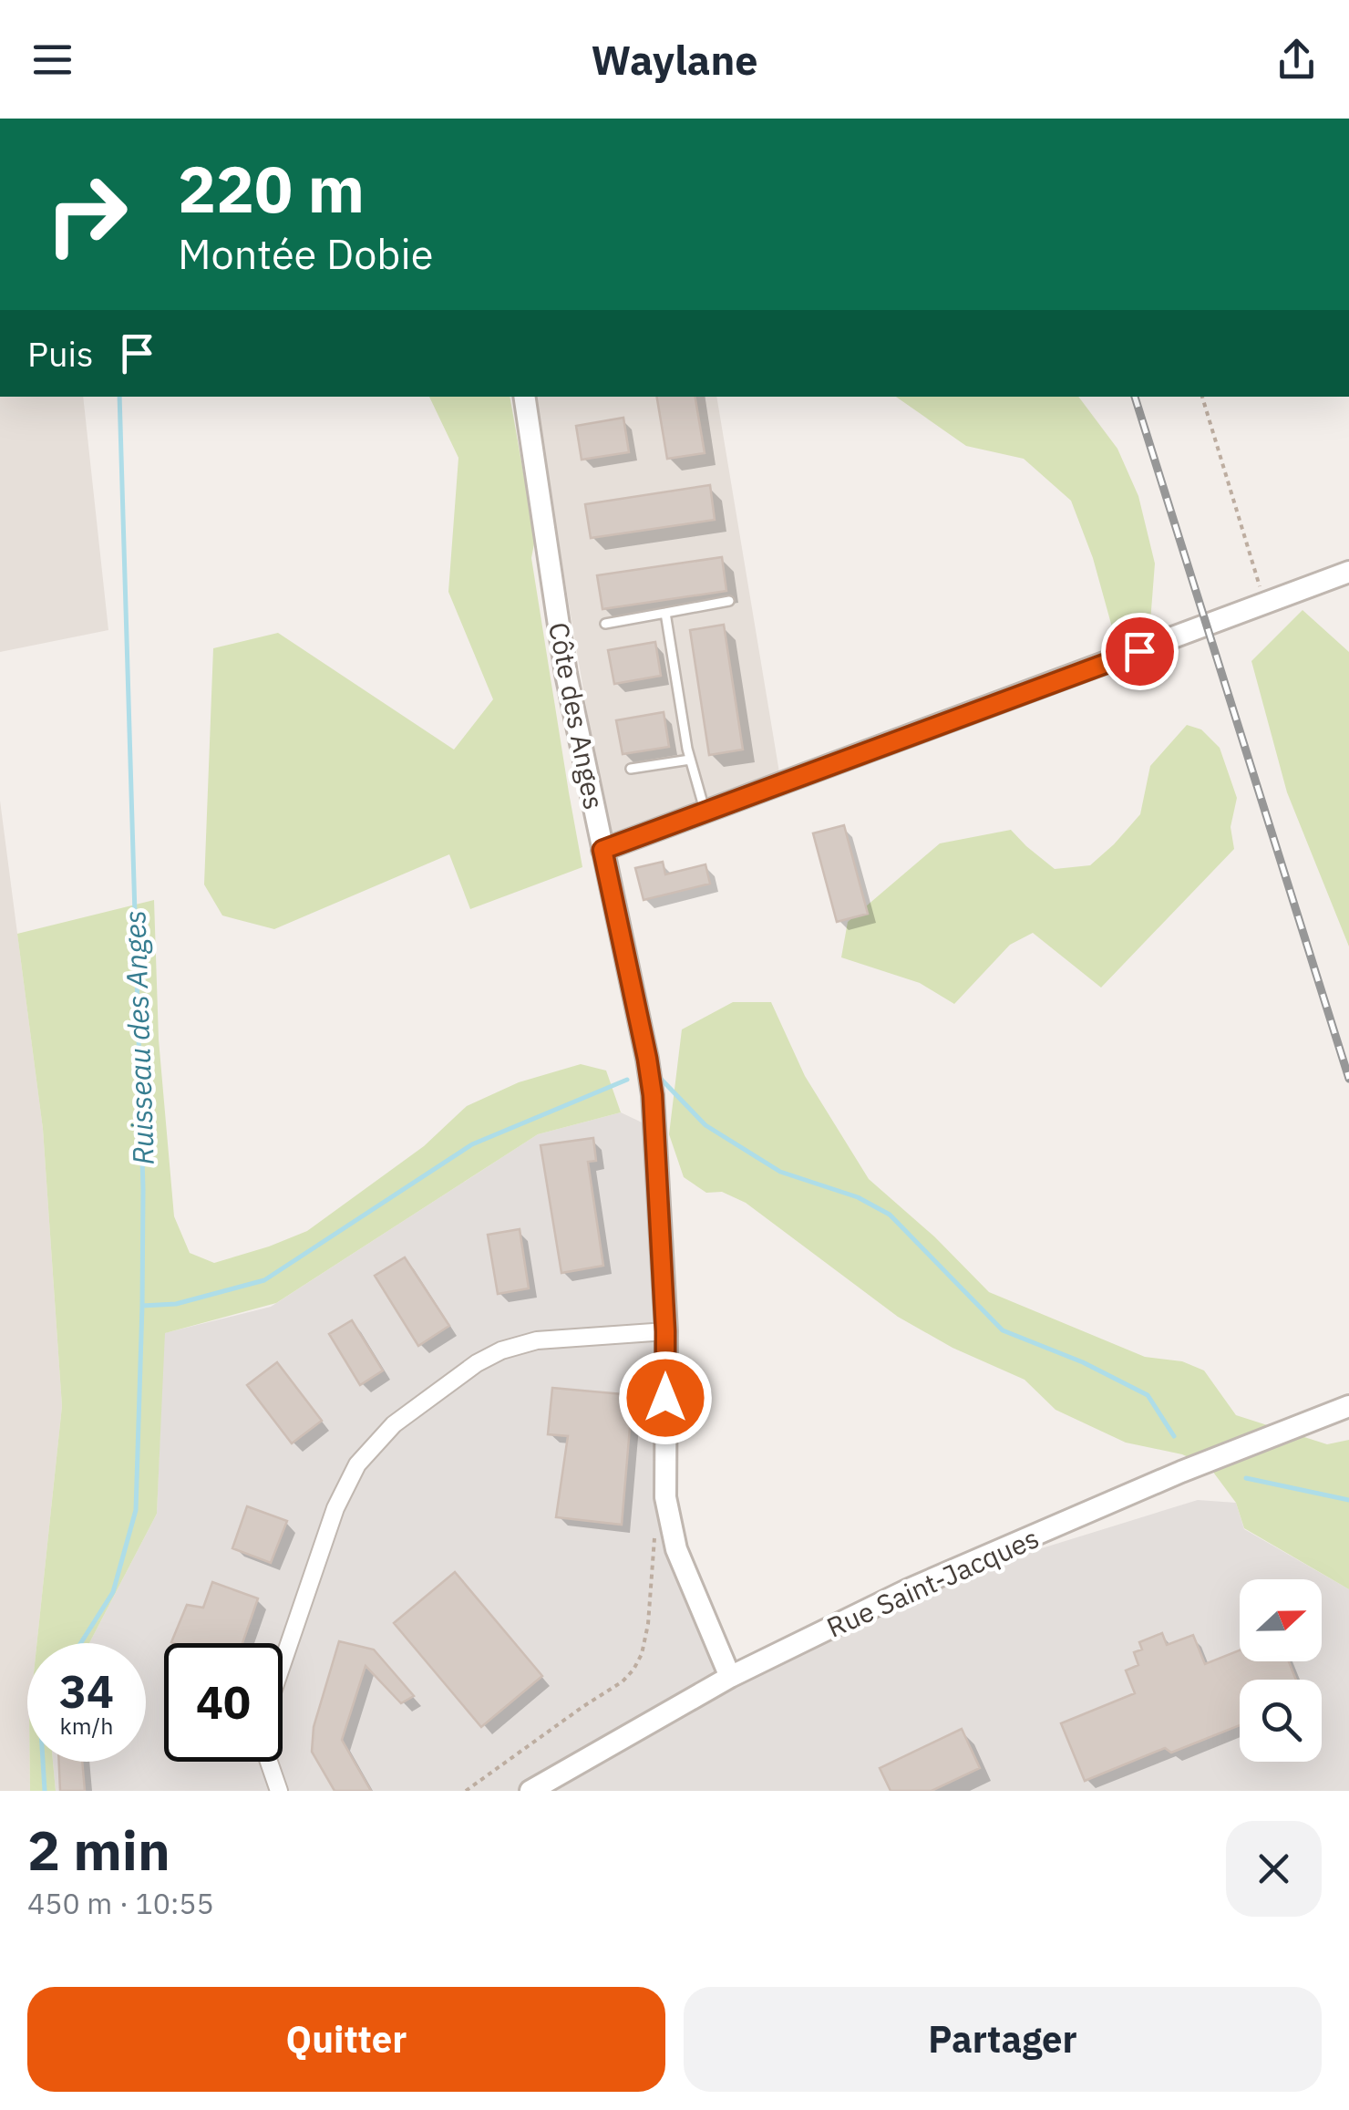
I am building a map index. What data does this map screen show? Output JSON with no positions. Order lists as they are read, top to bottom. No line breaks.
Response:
{"streets":{"street":["Côte des Anges","Rue Saint-Jacques"]},"crossings":[["Côte des Anges","Rue Saint-Jacques"]],"water":["Ruisseau des Anges"],"north":"right","page":{"header":"Waylane","turn":["220 m","Montée Dobie"],"then":"Puis","speed":"34 km/h","limit":"40","heading":["2 min","450 m · 10:55"],"buttons":["Quitter","Partager"]}}
